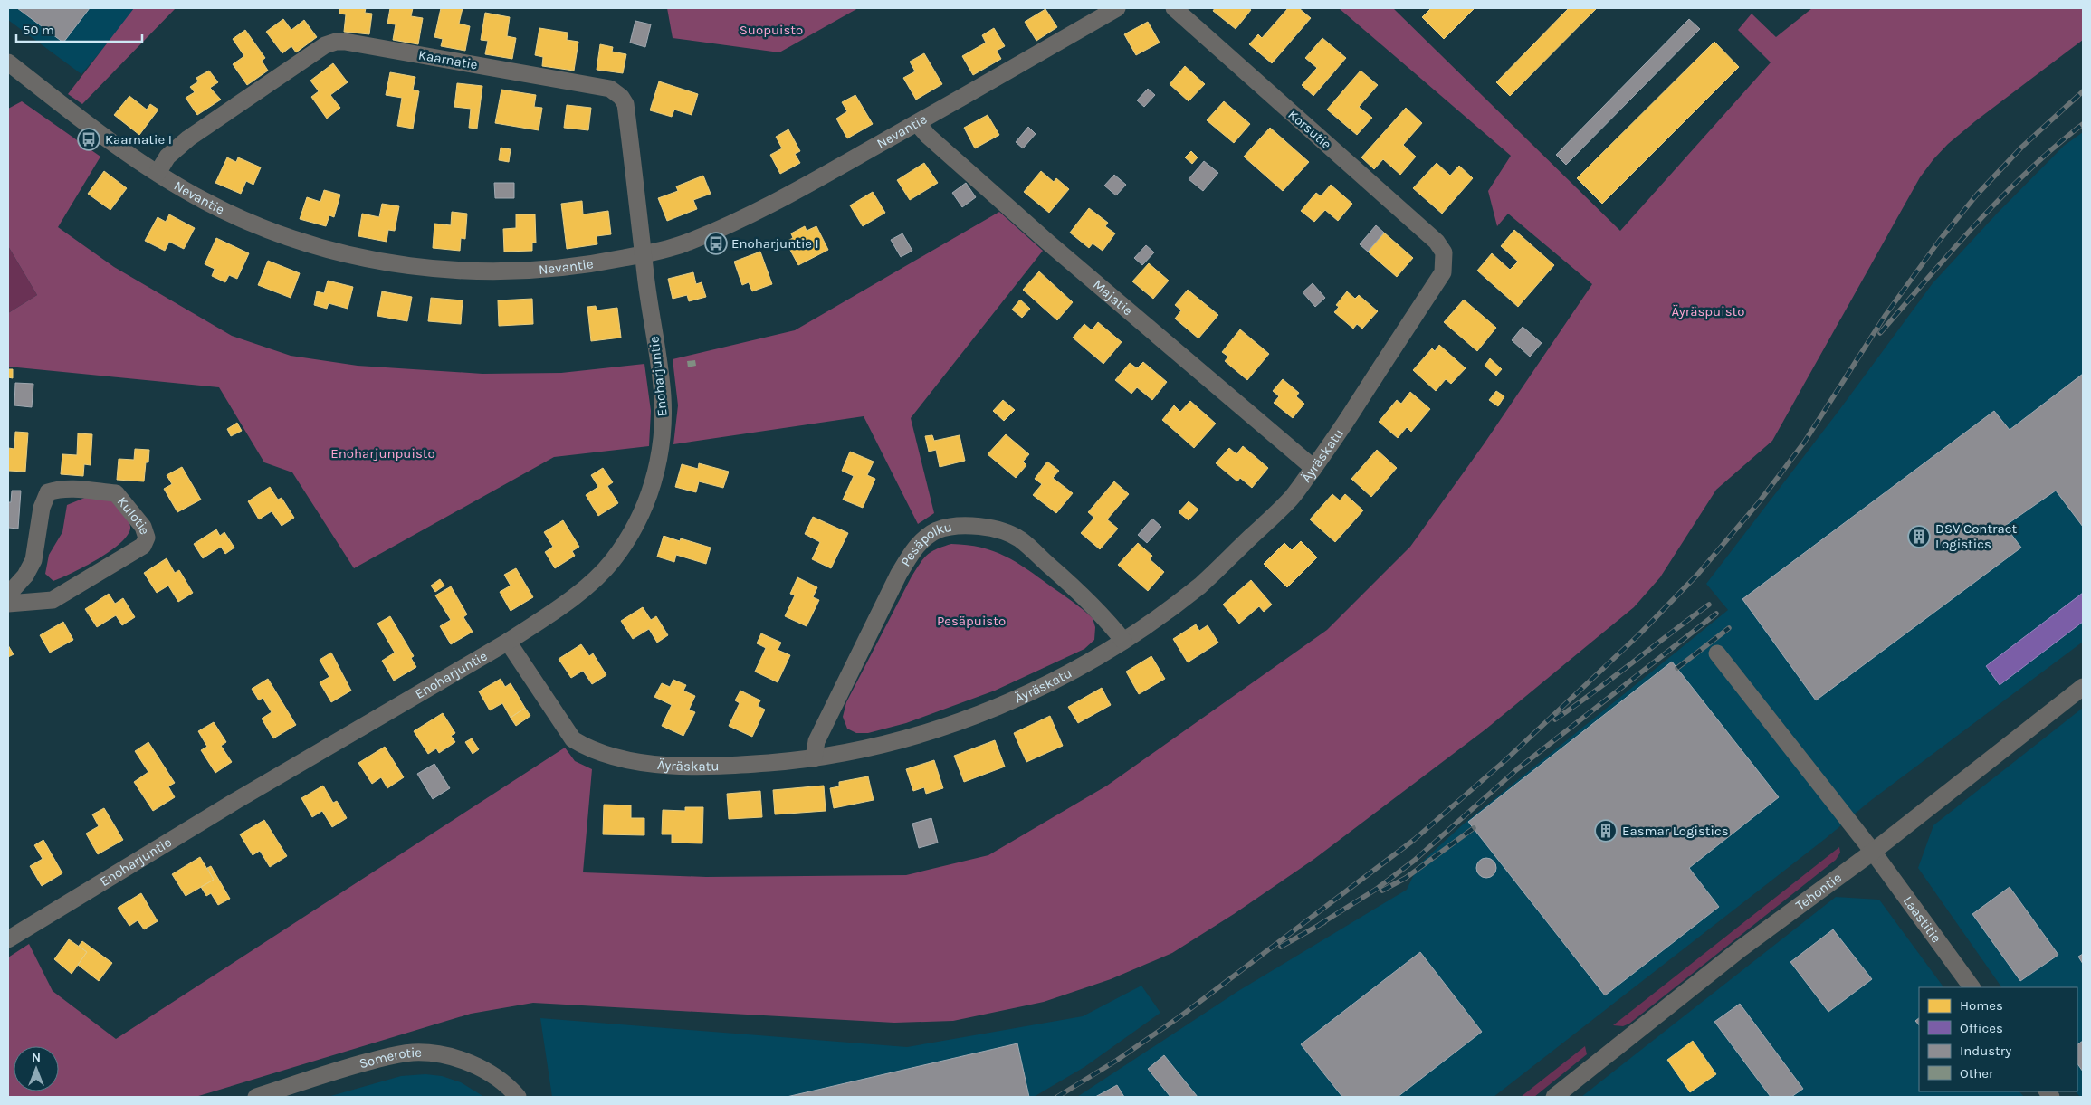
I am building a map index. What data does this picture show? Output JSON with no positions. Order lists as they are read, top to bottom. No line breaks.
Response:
{"streets":{"street":["Kaarnatie","Korsutie","Nevantie","Majatie","Enoharjuntie","Äyräskatu","Kulotie","Pesäpolku","Tehontie","Laastitie","Somerotie"]},"crossings":[["Kaarnatie","Nevantie"],["Kaarnatie","Enoharjuntie"],["Korsutie","Äyräskatu"],["Nevantie","Majatie"],["Nevantie","Enoharjuntie"],["Majatie","Äyräskatu"],["Enoharjuntie","Äyräskatu"],["Äyräskatu","Pesäpolku"],["Tehontie","Laastitie"]],"parks":["Suopuisto","Äyräspuisto","Enoharjunpuisto","Pesäpuisto"],"places":{"bus stop":["Kaarnatie I","Enoharjuntie I"],"building":["DSV Contract Logistics","Easmar Logistics"]},"legend":["Homes","Offices","Industry","Other"],"scale_bar":"50 m","north":"top"}
